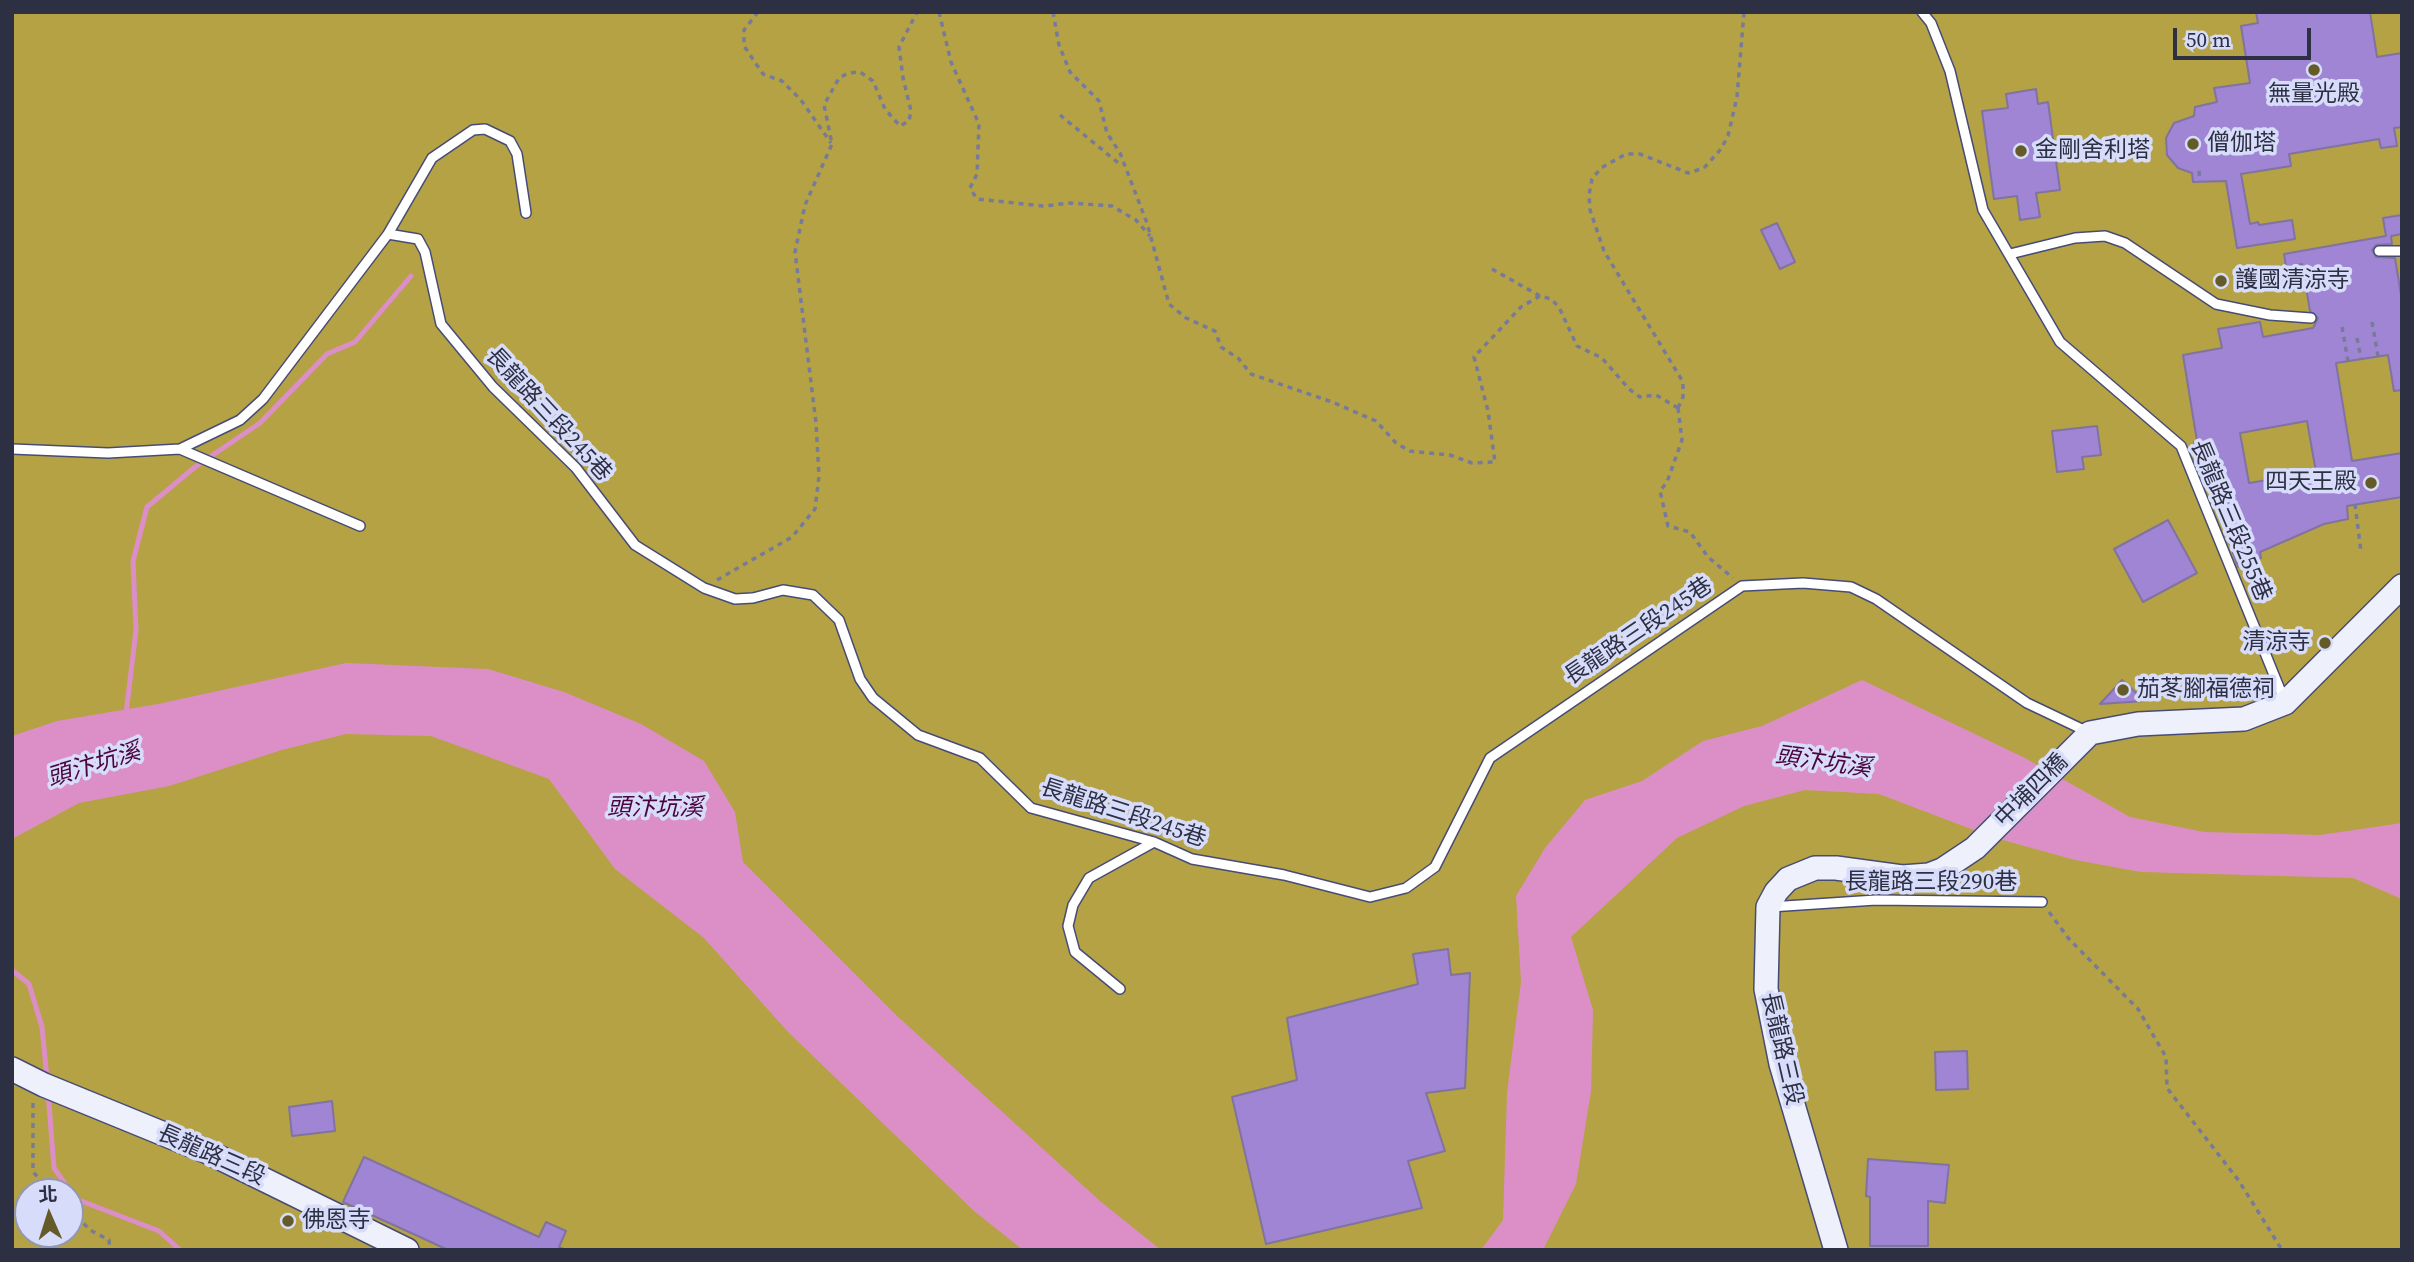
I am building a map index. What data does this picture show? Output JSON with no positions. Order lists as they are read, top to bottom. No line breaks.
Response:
{"streets":{"main road":["中埔四橋","長龍路三段"],"lane":["長龍路三段245巷","長龍路三段255巷","長龍路三段290巷"]},"crossings":[["長龍路三段245巷","中埔四橋"],["中埔四橋","長龍路三段290巷"],["中埔四橋","長龍路三段"],["長龍路三段290巷","長龍路三段"]],"water":["頭汴坑溪"],"places":["無量光殿","僧伽塔","金剛舍利塔","護國清涼寺","四天王殿","清涼寺","茄苳腳福德祠","佛恩寺"],"scale_bar":"50 m","north":"top"}
